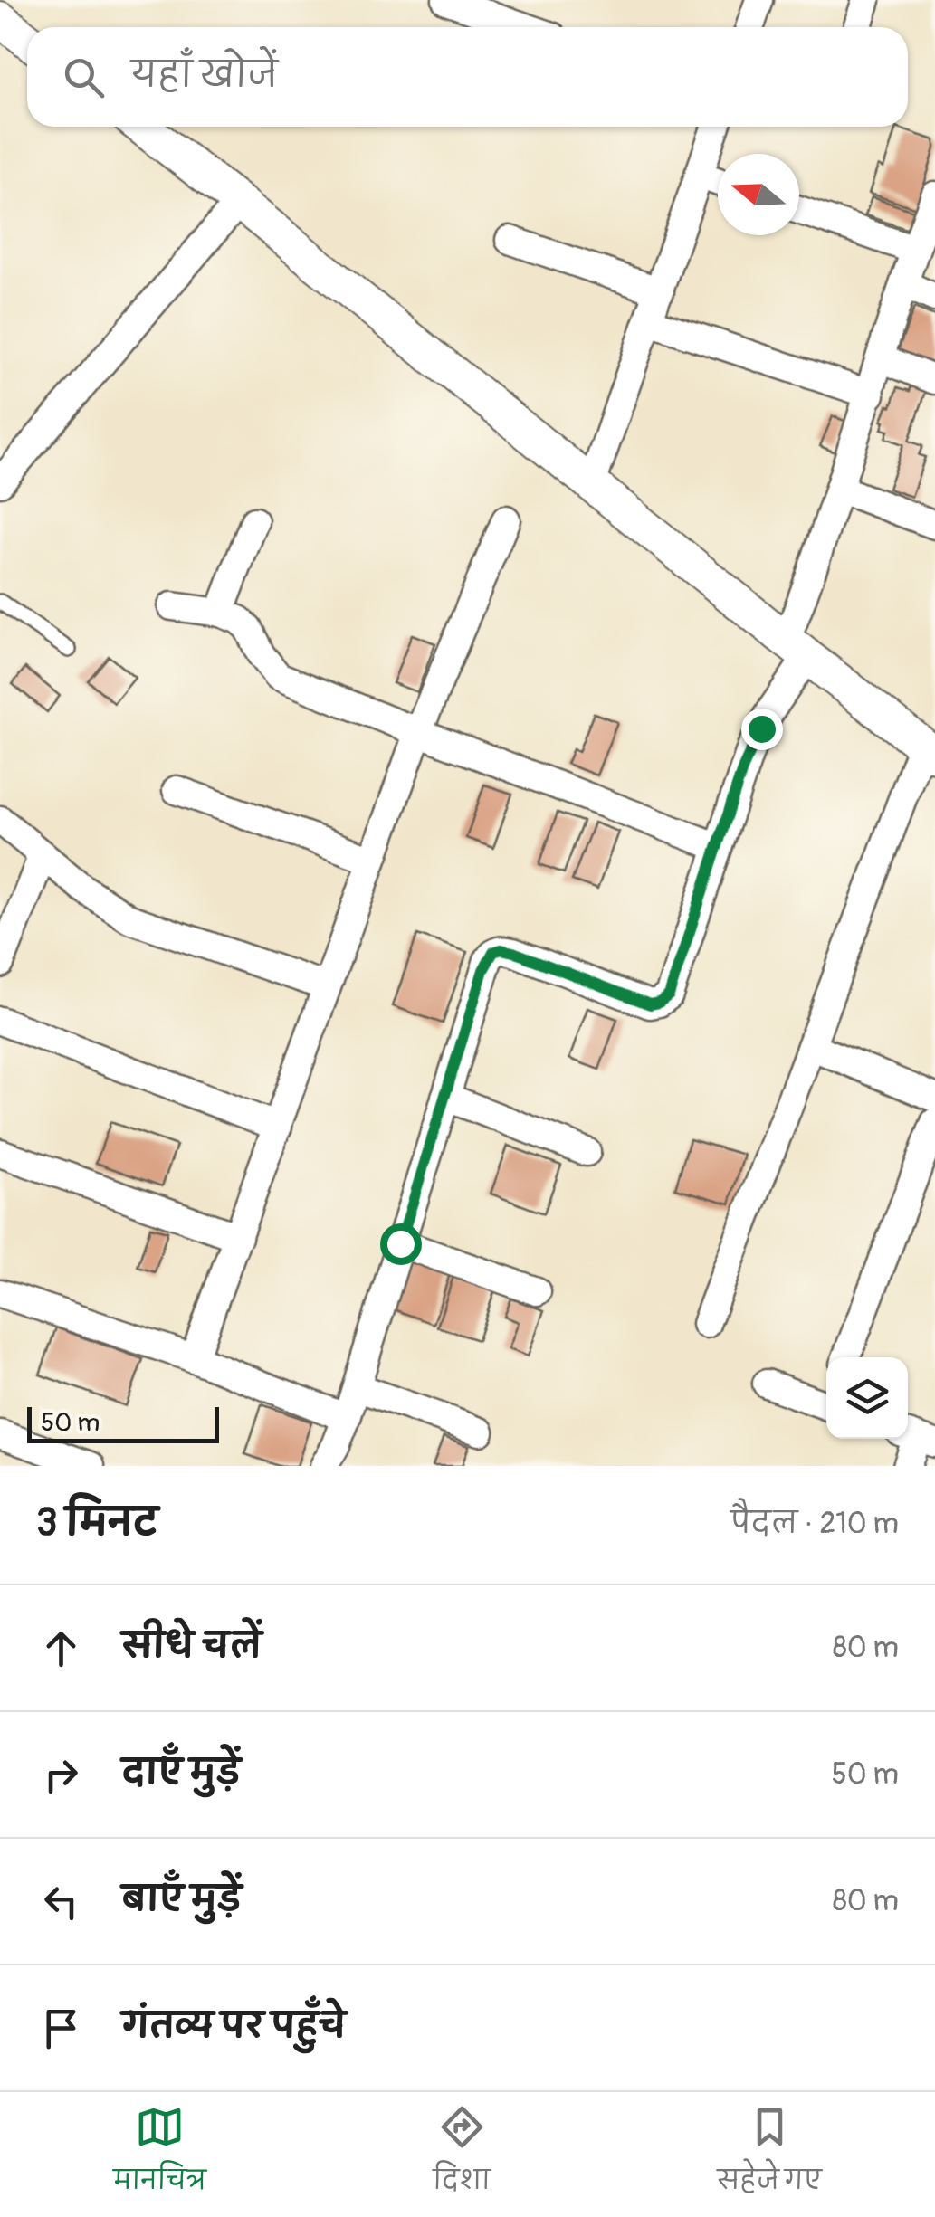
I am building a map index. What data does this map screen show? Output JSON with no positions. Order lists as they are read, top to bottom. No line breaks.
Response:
{"scale_bar":"50 m","north":"left","page":{"search":"यहाँ खोजें","scale":"50 m","heading":["3 मिनट","पैदल · 210 m"],"list":[["सीधे चलें","80 m"],["दाएँ मुड़ें","50 m"],["बाएँ मुड़ें","80 m"],"गंतव्य पर पहुँचे"],"nav":["मानचित्र","दिशा","सहेजे गए"]}}
